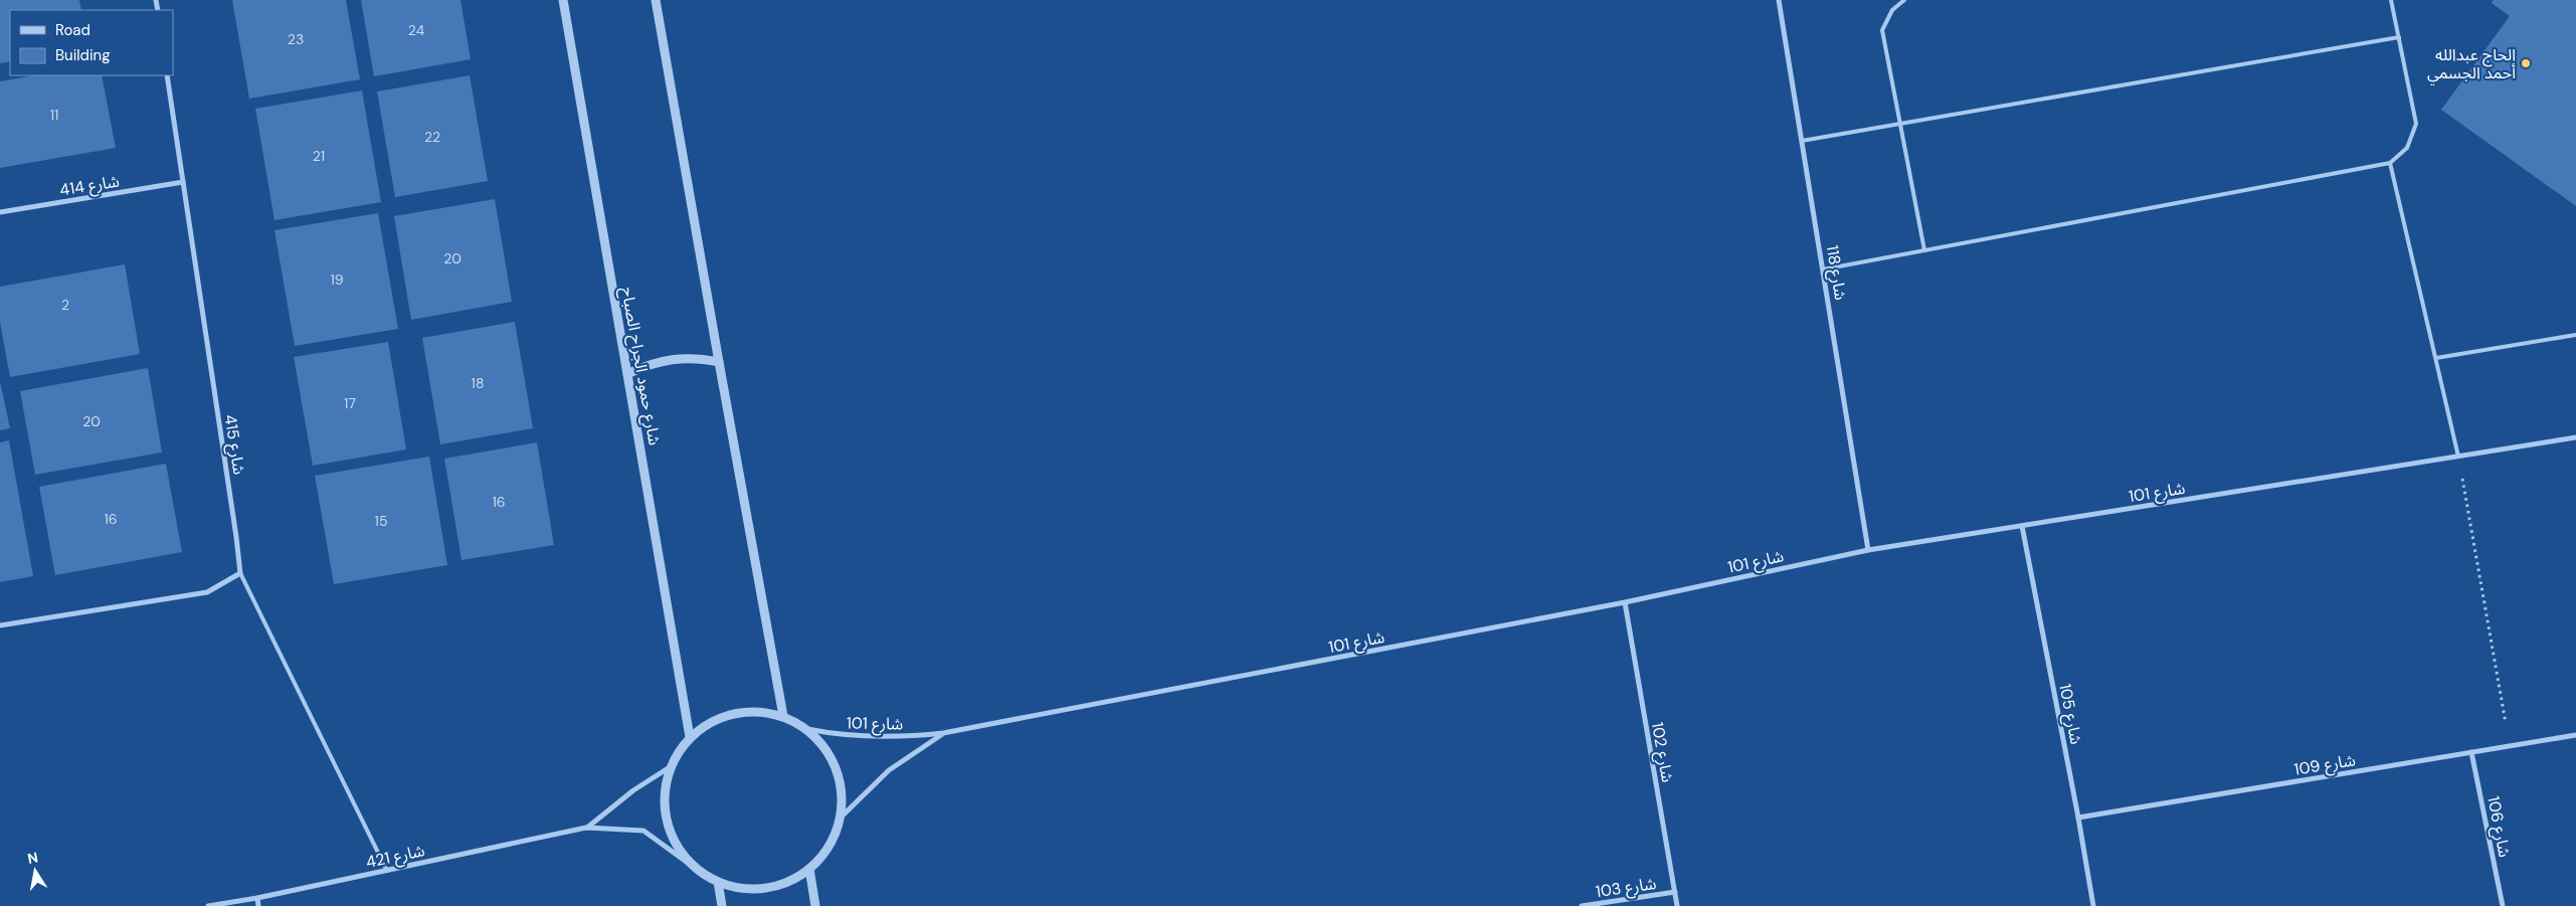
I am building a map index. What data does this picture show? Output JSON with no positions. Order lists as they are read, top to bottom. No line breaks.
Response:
{"streets":{"street":["شارع 414","شارع 118","شارع حمود الجراح الصباح","شارع 415","شارع 101","شارع 105","شارع 102","شارع 109","شارع 106","شارع 421","شارع 103"]},"crossings":[["شارع 414","شارع 415"],["شارع 118","شارع 101"],["شارع حمود الجراح الصباح","شارع 101"],["شارع حمود الجراح الصباح","شارع 421"],["شارع 101","شارع 105"],["شارع 101","شارع 102"],["شارع 101","شارع 421"],["شارع 105","شارع 109"],["شارع 102","شارع 103"],["شارع 109","شارع 106"]],"places":["الحاج عبدالله أحمد الجسمي"],"house_numbers":["24","23","11","22","21","20","19","2","18","17","20","16","16","15"],"legend":["Road","Building"],"north":"top"}
